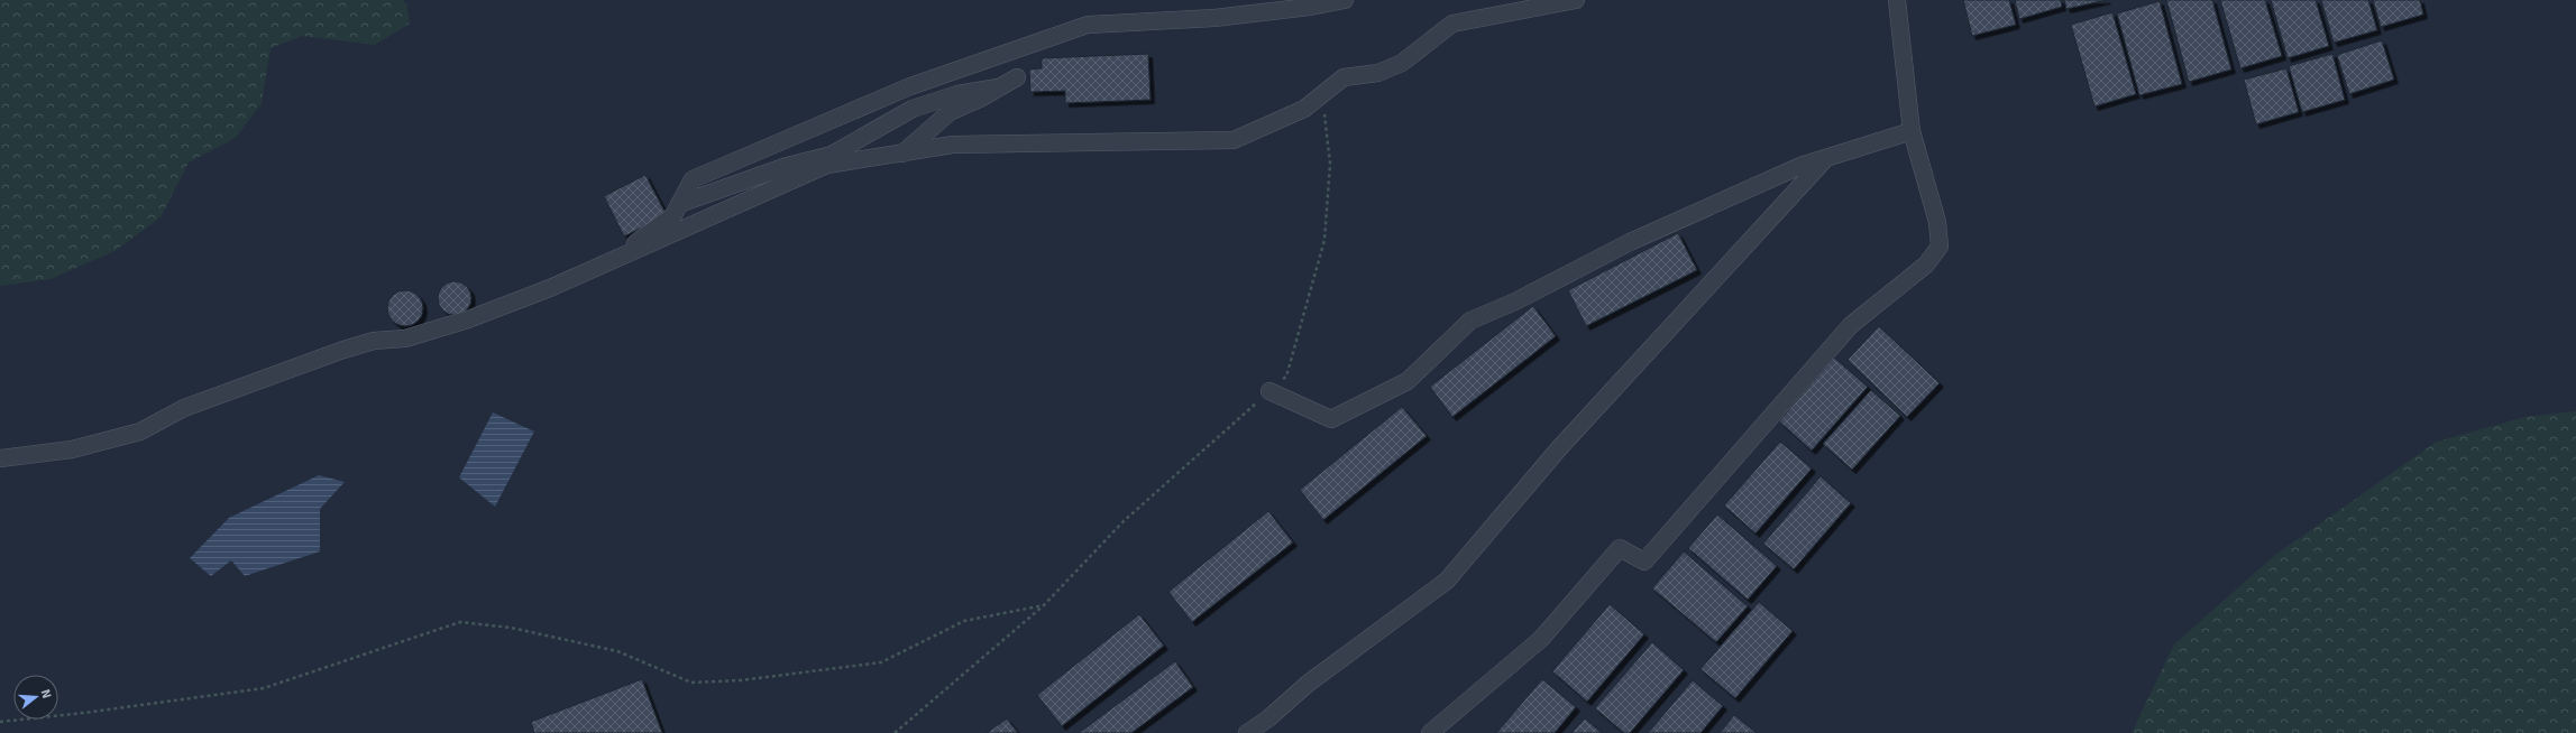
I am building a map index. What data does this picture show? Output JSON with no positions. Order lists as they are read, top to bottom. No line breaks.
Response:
{"north":"right"}
